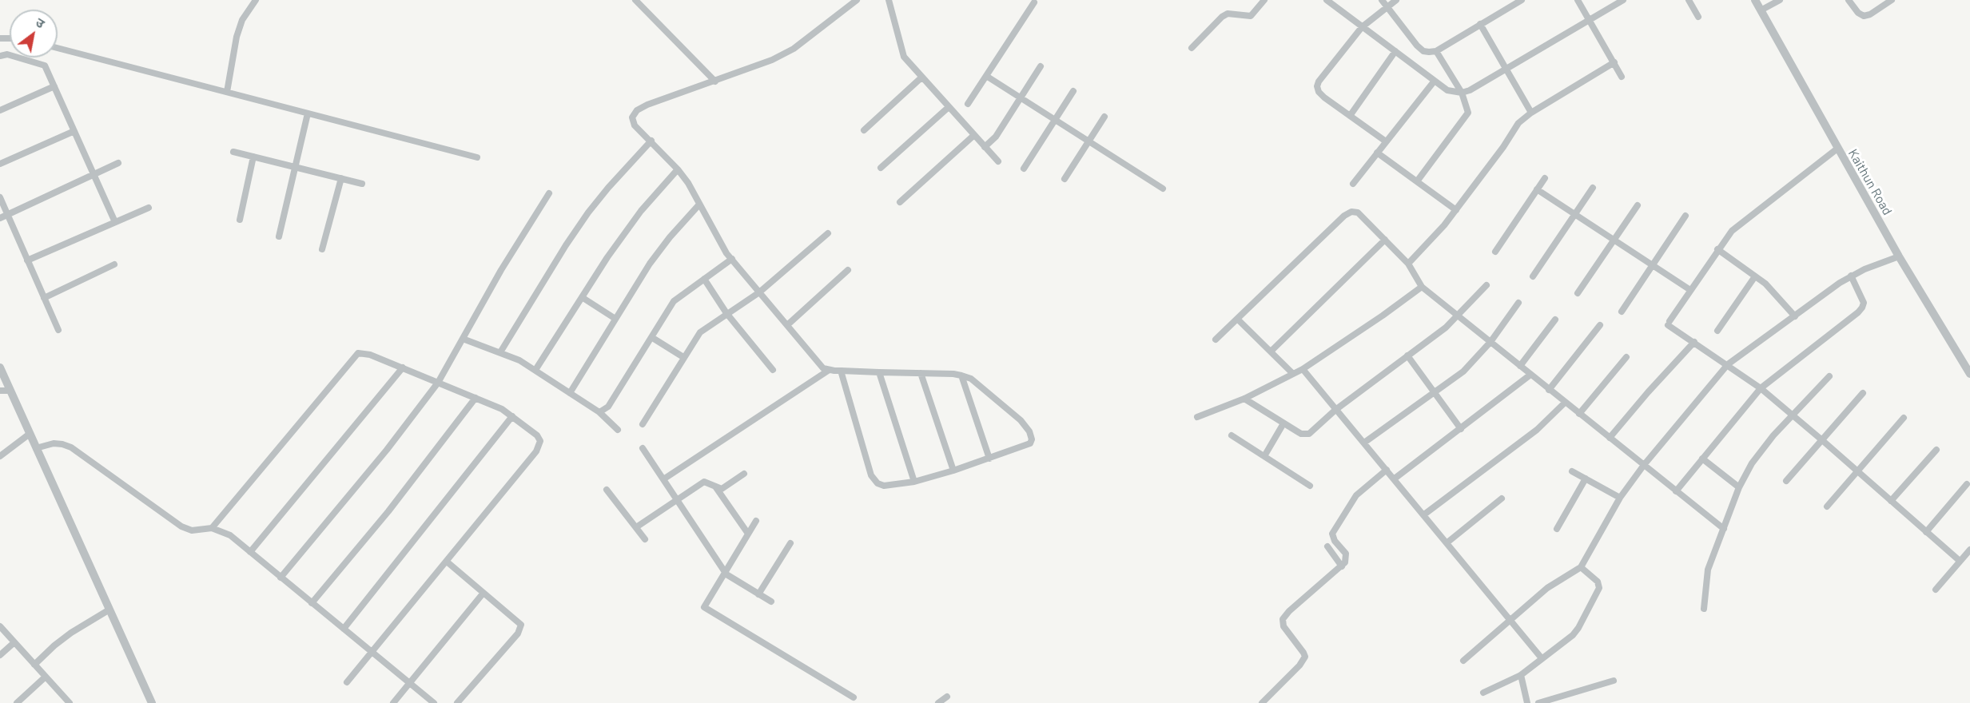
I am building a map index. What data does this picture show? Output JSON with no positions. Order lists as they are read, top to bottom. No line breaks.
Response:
{"streets":{"street":["Kaithun Road"]},"north":"top right"}
